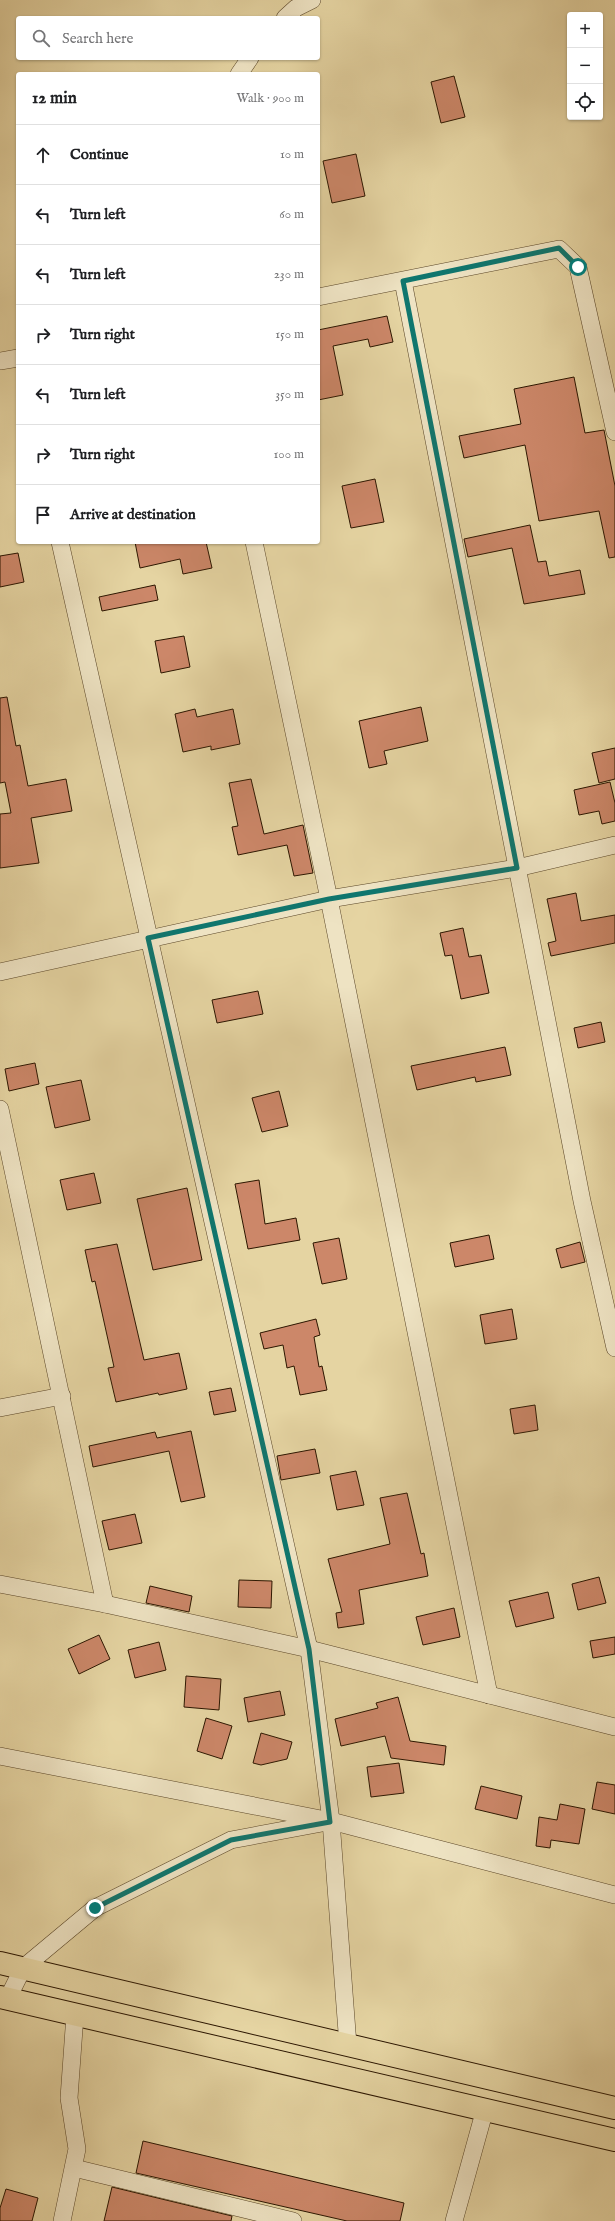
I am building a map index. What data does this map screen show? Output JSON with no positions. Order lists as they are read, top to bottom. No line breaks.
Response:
{"page":{"map_buttons":["+","−"],"search":"Search here","heading":["12 min","Walk · 900 m"],"list":[["Continue","10 m"],["Turn left","60 m"],["Turn left","230 m"],["Turn right","150 m"],["Turn left","350 m"],["Turn right","100 m"],"Arrive at destination"]}}
